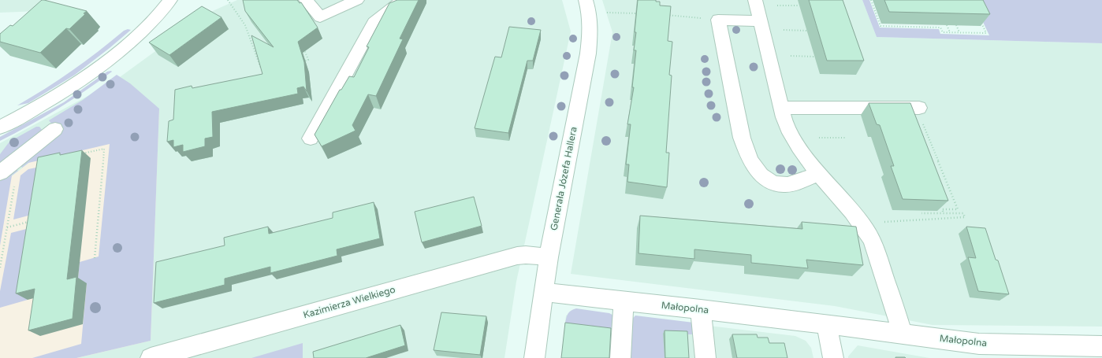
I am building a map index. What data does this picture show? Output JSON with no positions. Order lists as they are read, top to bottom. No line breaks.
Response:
{"streets":{"street":["Generała Józefa Hallera","Kazimierza Wielkiego","Małopolna"]},"crossings":[["Generała Józefa Hallera","Kazimierza Wielkiego"],["Generała Józefa Hallera","Małopolna"]]}
